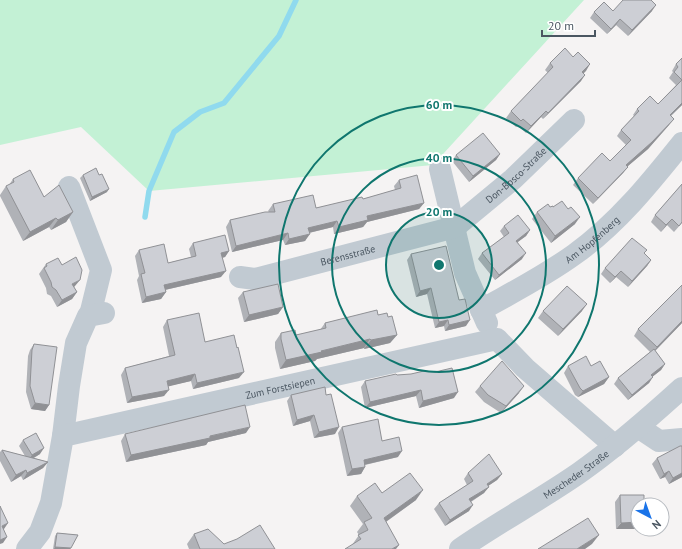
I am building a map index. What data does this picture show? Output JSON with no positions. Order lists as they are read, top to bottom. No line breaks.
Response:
{"streets":{"street":["Don-Bosco-Straße","Am Hopfenberg","Berensstraße","Zum Forstsiepen","Mescheder Straße"]},"crossings":[["Don-Bosco-Straße","Berensstraße"]],"scale_bar":"20 m","north":"bottom right","rings":["60 m","40 m","20 m"]}
